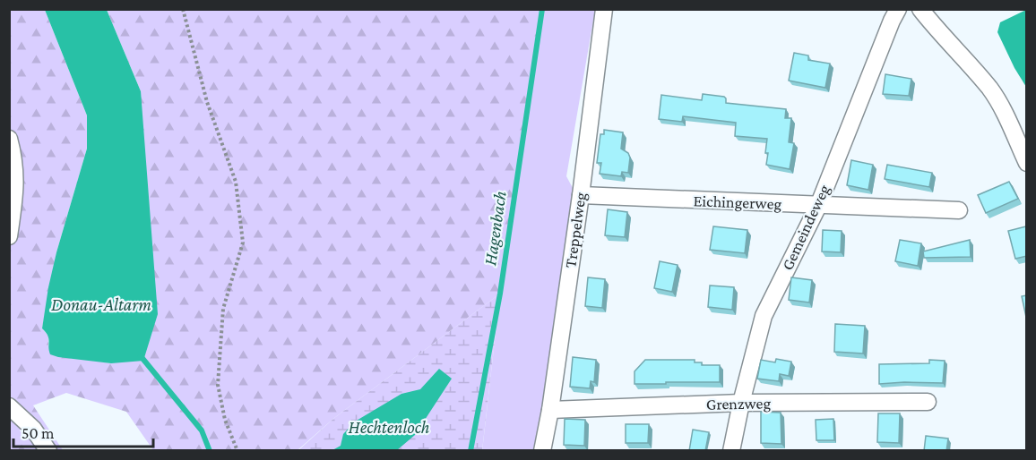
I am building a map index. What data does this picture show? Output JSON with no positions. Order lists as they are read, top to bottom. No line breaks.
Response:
{"streets":{"street":["Eichingerweg","Gemeindeweg","Treppelweg","Grenzweg"]},"crossings":[["Eichingerweg","Gemeindeweg"],["Eichingerweg","Treppelweg"],["Gemeindeweg","Grenzweg"],["Treppelweg","Grenzweg"]],"water":["Hagenbach","Donau-Altarm","Hechtenloch"],"scale_bar":"50 m"}
